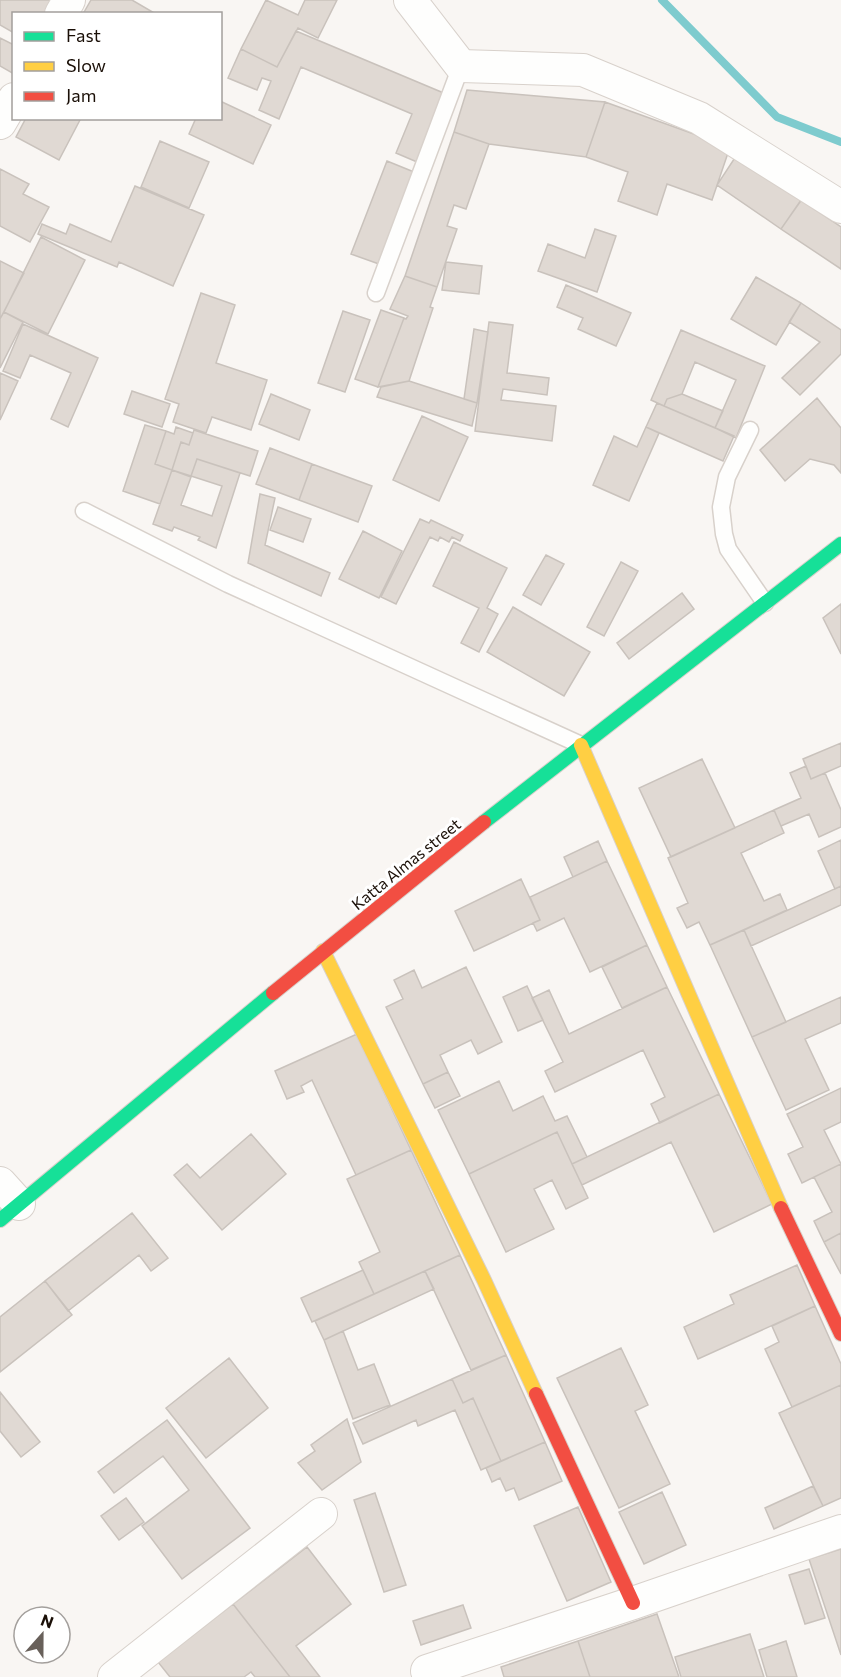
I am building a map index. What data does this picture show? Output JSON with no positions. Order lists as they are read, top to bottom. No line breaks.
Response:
{"streets":{"street":["Katta Almas street"]},"legend":["Fast","Slow","Jam"],"north":"top"}
